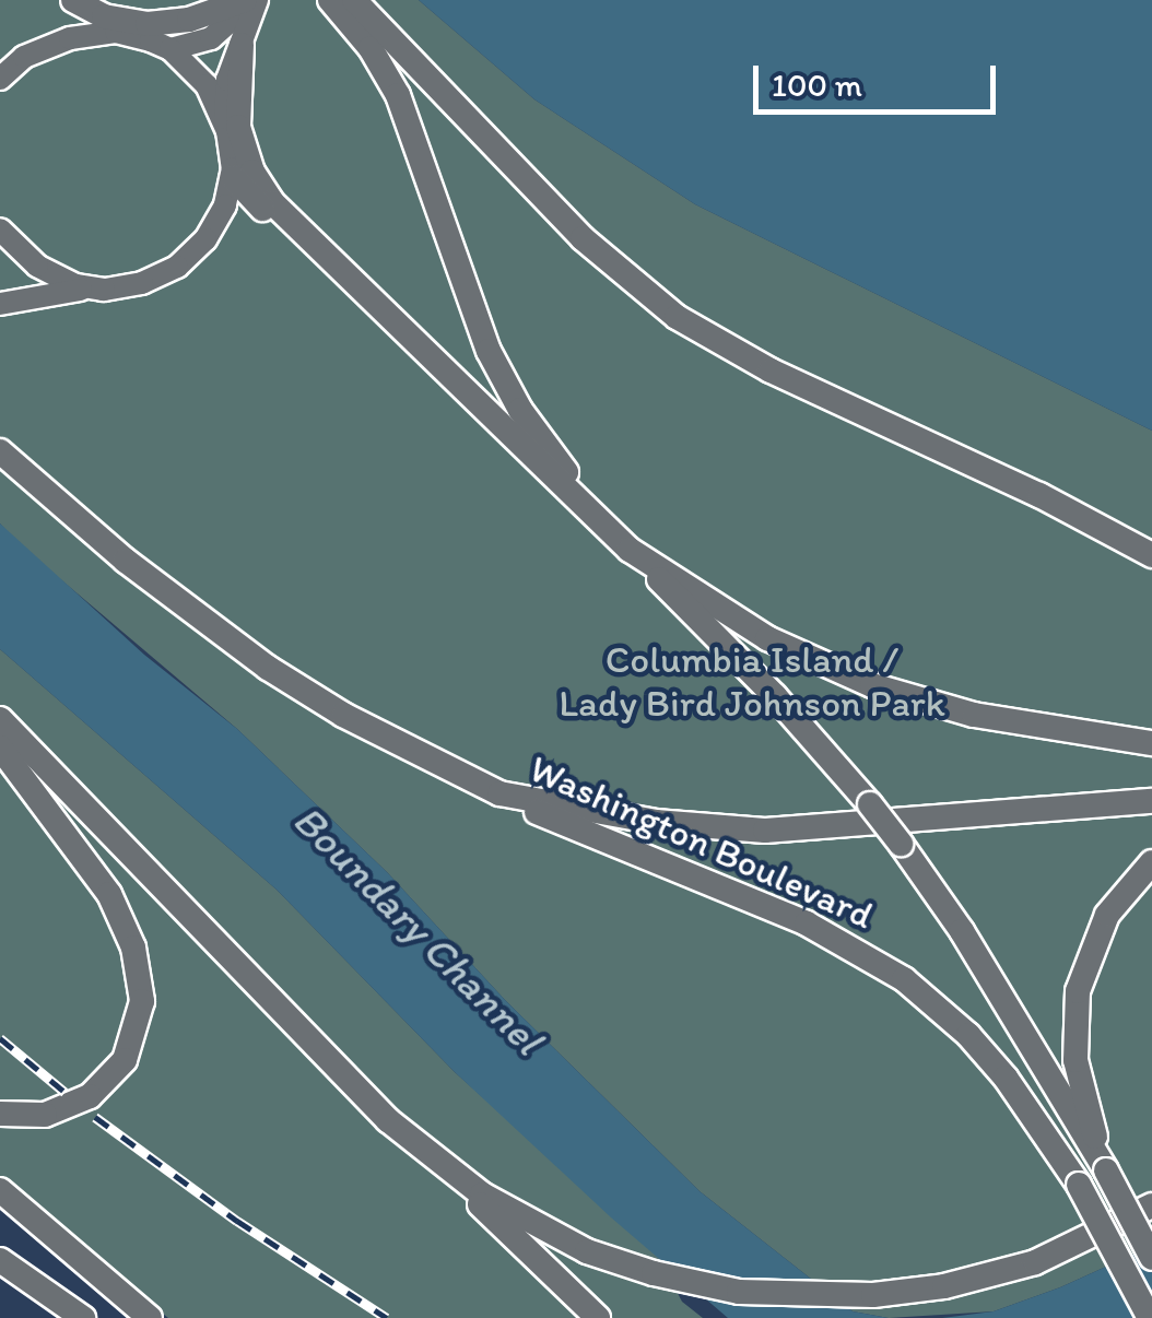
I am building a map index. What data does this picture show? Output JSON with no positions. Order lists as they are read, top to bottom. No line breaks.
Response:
{"streets":{"highway":["Washington Boulevard"]},"water":["Boundary Channel"],"parks":["Columbia Island / Lady Bird Johnson Park"],"scale_bar":"100 m"}
